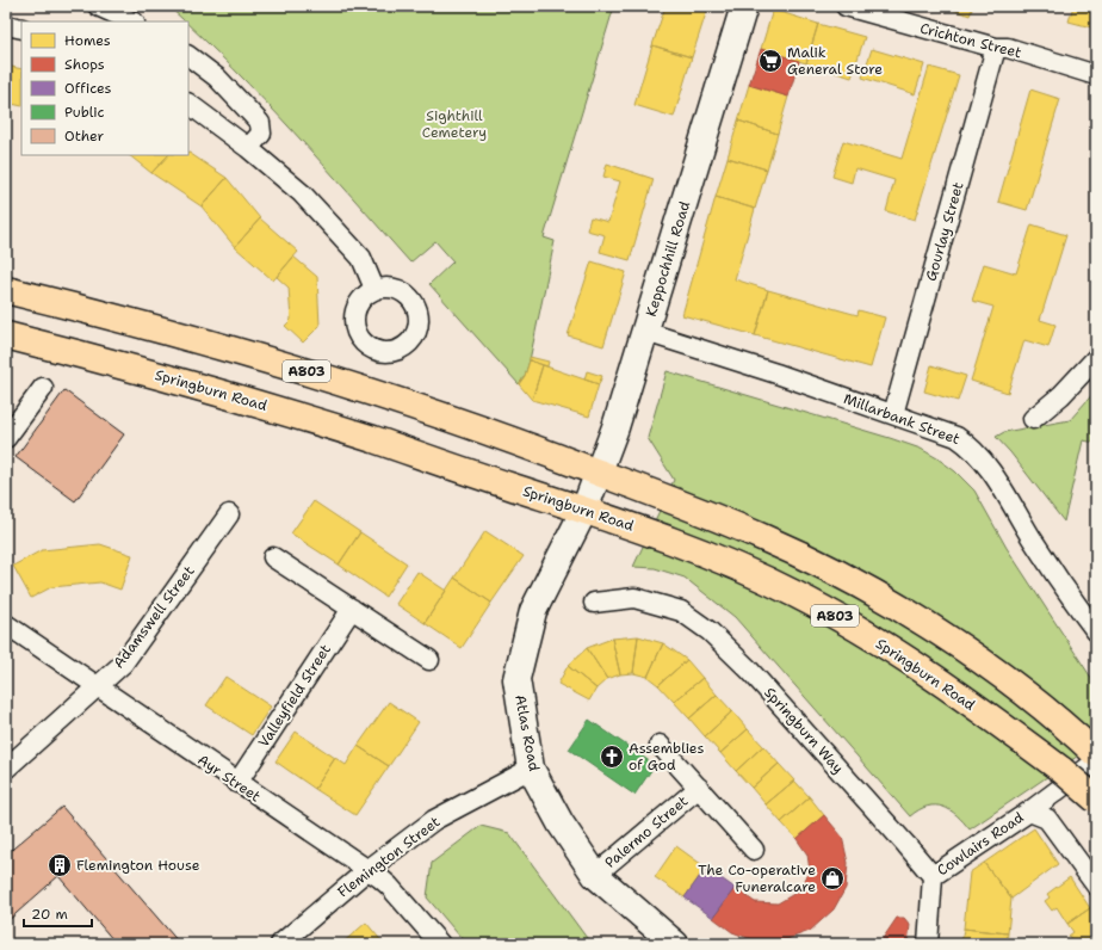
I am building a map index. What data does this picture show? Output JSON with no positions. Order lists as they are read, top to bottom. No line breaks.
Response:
{"streets":{"main road":["A803","Springburn Road"],"street":["Crichton Street","Gourlay Street","Keppochhill Road","Millarbank Street","Adamswell Street","Valleyfield Street","Springburn Way","Atlas Road","Ayr Street","Palermo Street","Cowlairs Road","Flemington Street"]},"crossings":[["Crichton Street","Gourlay Street"],["Gourlay Street","Millarbank Street"],["Keppochhill Road","A803"],["Keppochhill Road","Springburn Road"],["Keppochhill Road","Millarbank Street"],["Keppochhill Road","Atlas Road"],["A803","Cowlairs Road"],["Springburn Road","Atlas Road"],["Adamswell Street","Ayr Street"],["Valleyfield Street","Ayr Street"],["Springburn Way","Cowlairs Road"],["Atlas Road","Palermo Street"],["Atlas Road","Flemington Street"],["Ayr Street","Flemington Street"]],"parks":["Sighthill Cemetery"],"places":{"supermarket":["Malik General Store"],"church":["Assemblies of God"],"building":["Flemington House"],"shop":["The Co-operative Funeralcare"]},"legend":["Homes","Shops","Offices","Public","Other"],"scale_bar":"20 m"}
